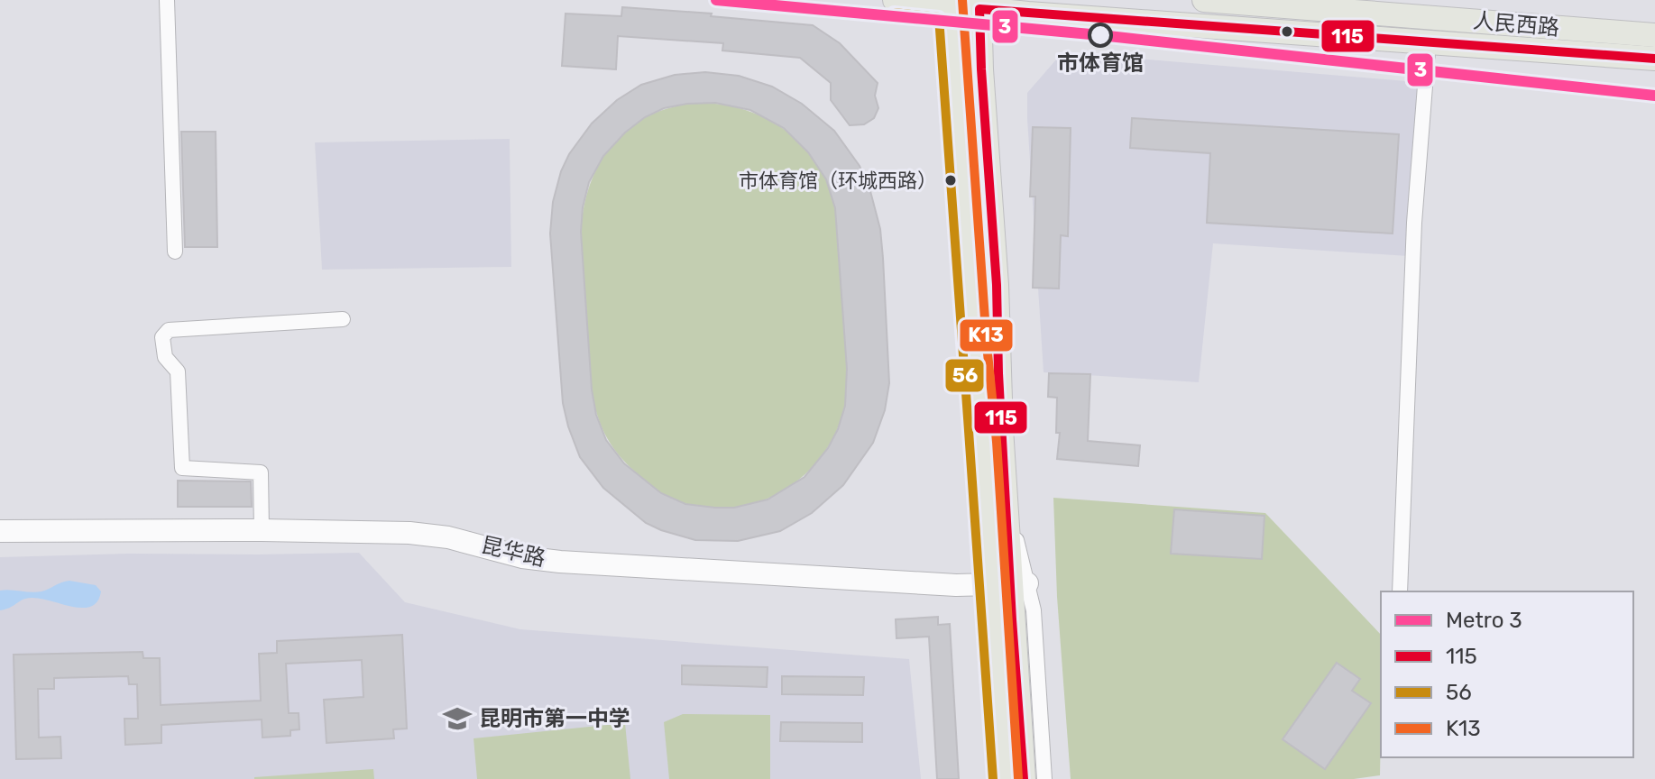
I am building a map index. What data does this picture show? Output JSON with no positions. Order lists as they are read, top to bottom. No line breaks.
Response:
{"streets":{"main road":["人民西路"],"street":["昆华路"]},"places":{"other":["市体育馆","市体育馆（环城西路）"],"school or university":["昆明市第一中学"]},"lines":["metro line 3","transit line K13","transit line 115","transit line 56"],"legend":["Metro 3","115","56","K13"]}
